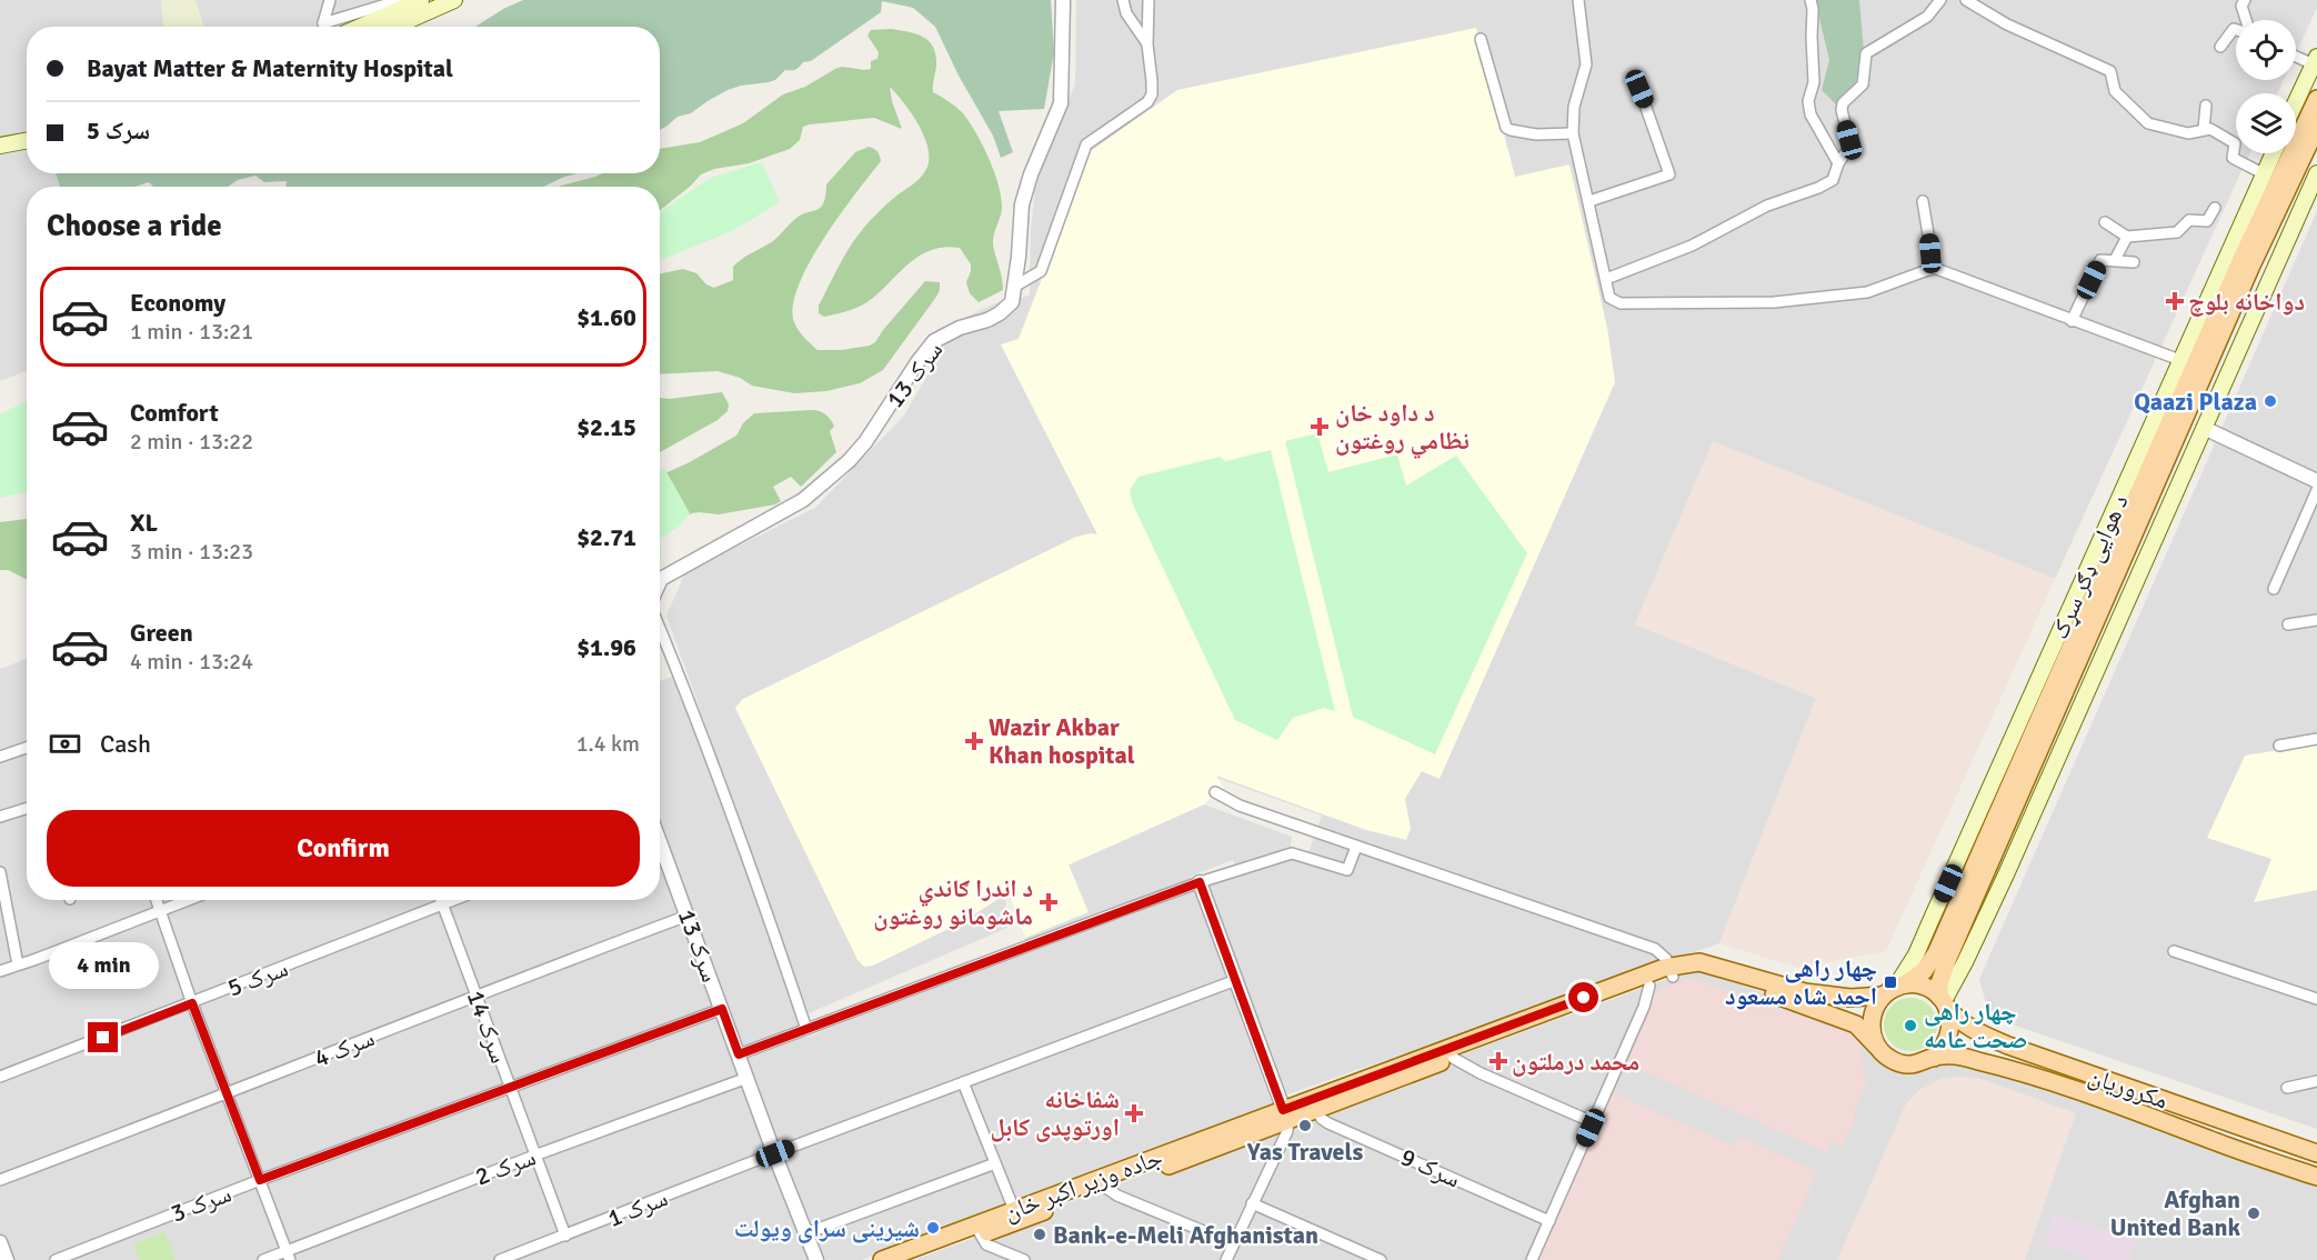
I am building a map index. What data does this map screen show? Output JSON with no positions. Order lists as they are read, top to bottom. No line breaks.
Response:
{"streets":{"main road":["د هوایی ډګر سړک","مکروریان","جاده وزیر اکبر خان"],"street":["سرک 13","سرک 5","سرک 14","سرک 4","سرک 2","سرک 9","سرک 3","سرک 1"]},"crossings":[["سرک 13","سرک 4"],["سرک 13","سرک 2"],["سرک 13","سرک 3"],["سرک 13","سرک 1"],["د هوایی ډګر سړک","مکروریان"],["سرک 5","سرک 14"],["سرک 14","سرک 4"],["سرک 14","سرک 2"],["سرک 14","سرک 3"],["سرک 14","سرک 1"]],"places":{"health":["دواخانه بلوچ","د داود خان نظامي روغتون","Wazir Akbar Khan hospital","د اندرا ګاندي ماشومانو روغتون","محمد درملتون","شفاخانه اورتوپدی کابل"],"other":["Qaazi Plaza","چهار راهی صحت عامه","Yas Travels","Afghan United Bank","شیرینی سرای ویولت","Bank-e-Meli Afghanistan"],"transit":["چهار راهی احمد شاه مسعود"]},"page":{"banner":["Bayat Matter & Maternity Hospital","سرک 5"],"heading":"Choose a ride","list":[{"name":"Economy","note":"1 min · 13:21","value":"$1.60"},{"name":"Comfort","note":"2 min · 13:22","value":"$2.15"},{"name":"XL","note":"3 min · 13:23","value":"$2.71"},{"name":"Green","note":"4 min · 13:24","value":"$1.96"}],"pay":["Cash","1.4 km"],"buttons":"Confirm","bubble":"4 min"}}
